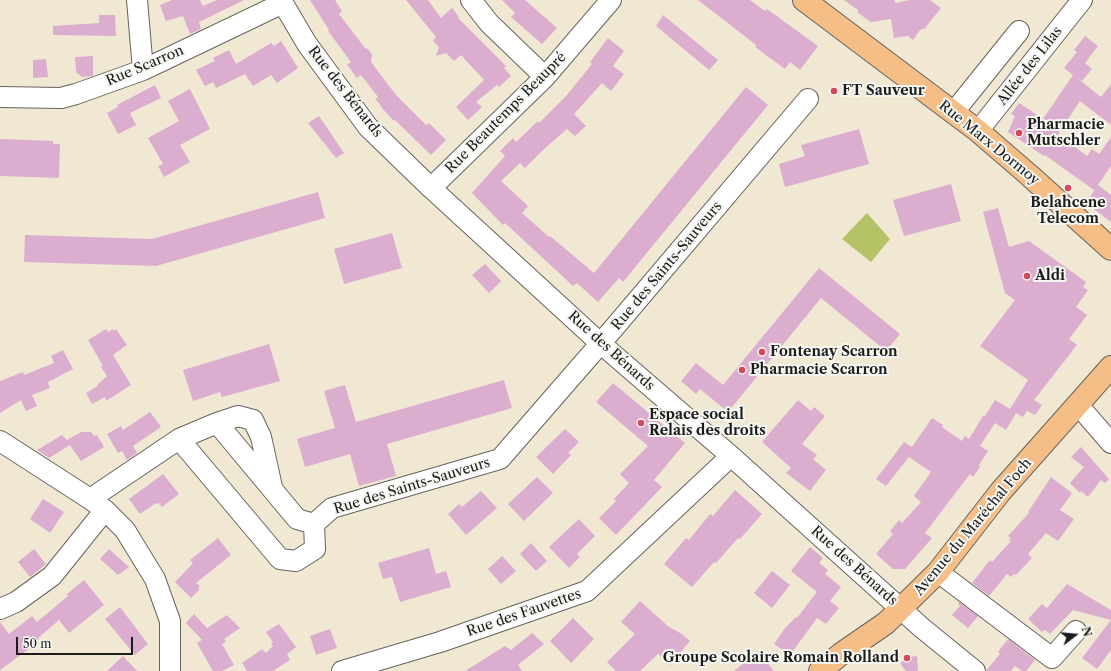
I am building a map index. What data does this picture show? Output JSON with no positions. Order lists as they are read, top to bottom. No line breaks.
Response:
{"streets":{"main road":["Rue Marx Dormoy","Avenue du Maréchal Foch"],"street":["Rue Scarron","Allée des Lilas","Rue des Bénards","Rue Beautemps Beaupré","Rue des Saints-Sauveurs","Rue des Fauvettes"]},"crossings":[["Rue Scarron","Rue des Bénards"],["Allée des Lilas","Rue Marx Dormoy"],["Rue des Bénards","Rue Beautemps Beaupré"],["Rue des Bénards","Rue des Saints-Sauveurs"],["Rue des Bénards","Avenue du Maréchal Foch"],["Rue des Bénards","Rue des Fauvettes"]],"places":["FT Sauveur","Pharmacie Mutschler","Belahcene Telecom","Aldi","Fontenay Scarron","Pharmacie Scarron","Espace social Relais des droits","Groupe Scolaire Romain Rolland"],"scale_bar":"50 m","north":"right"}
